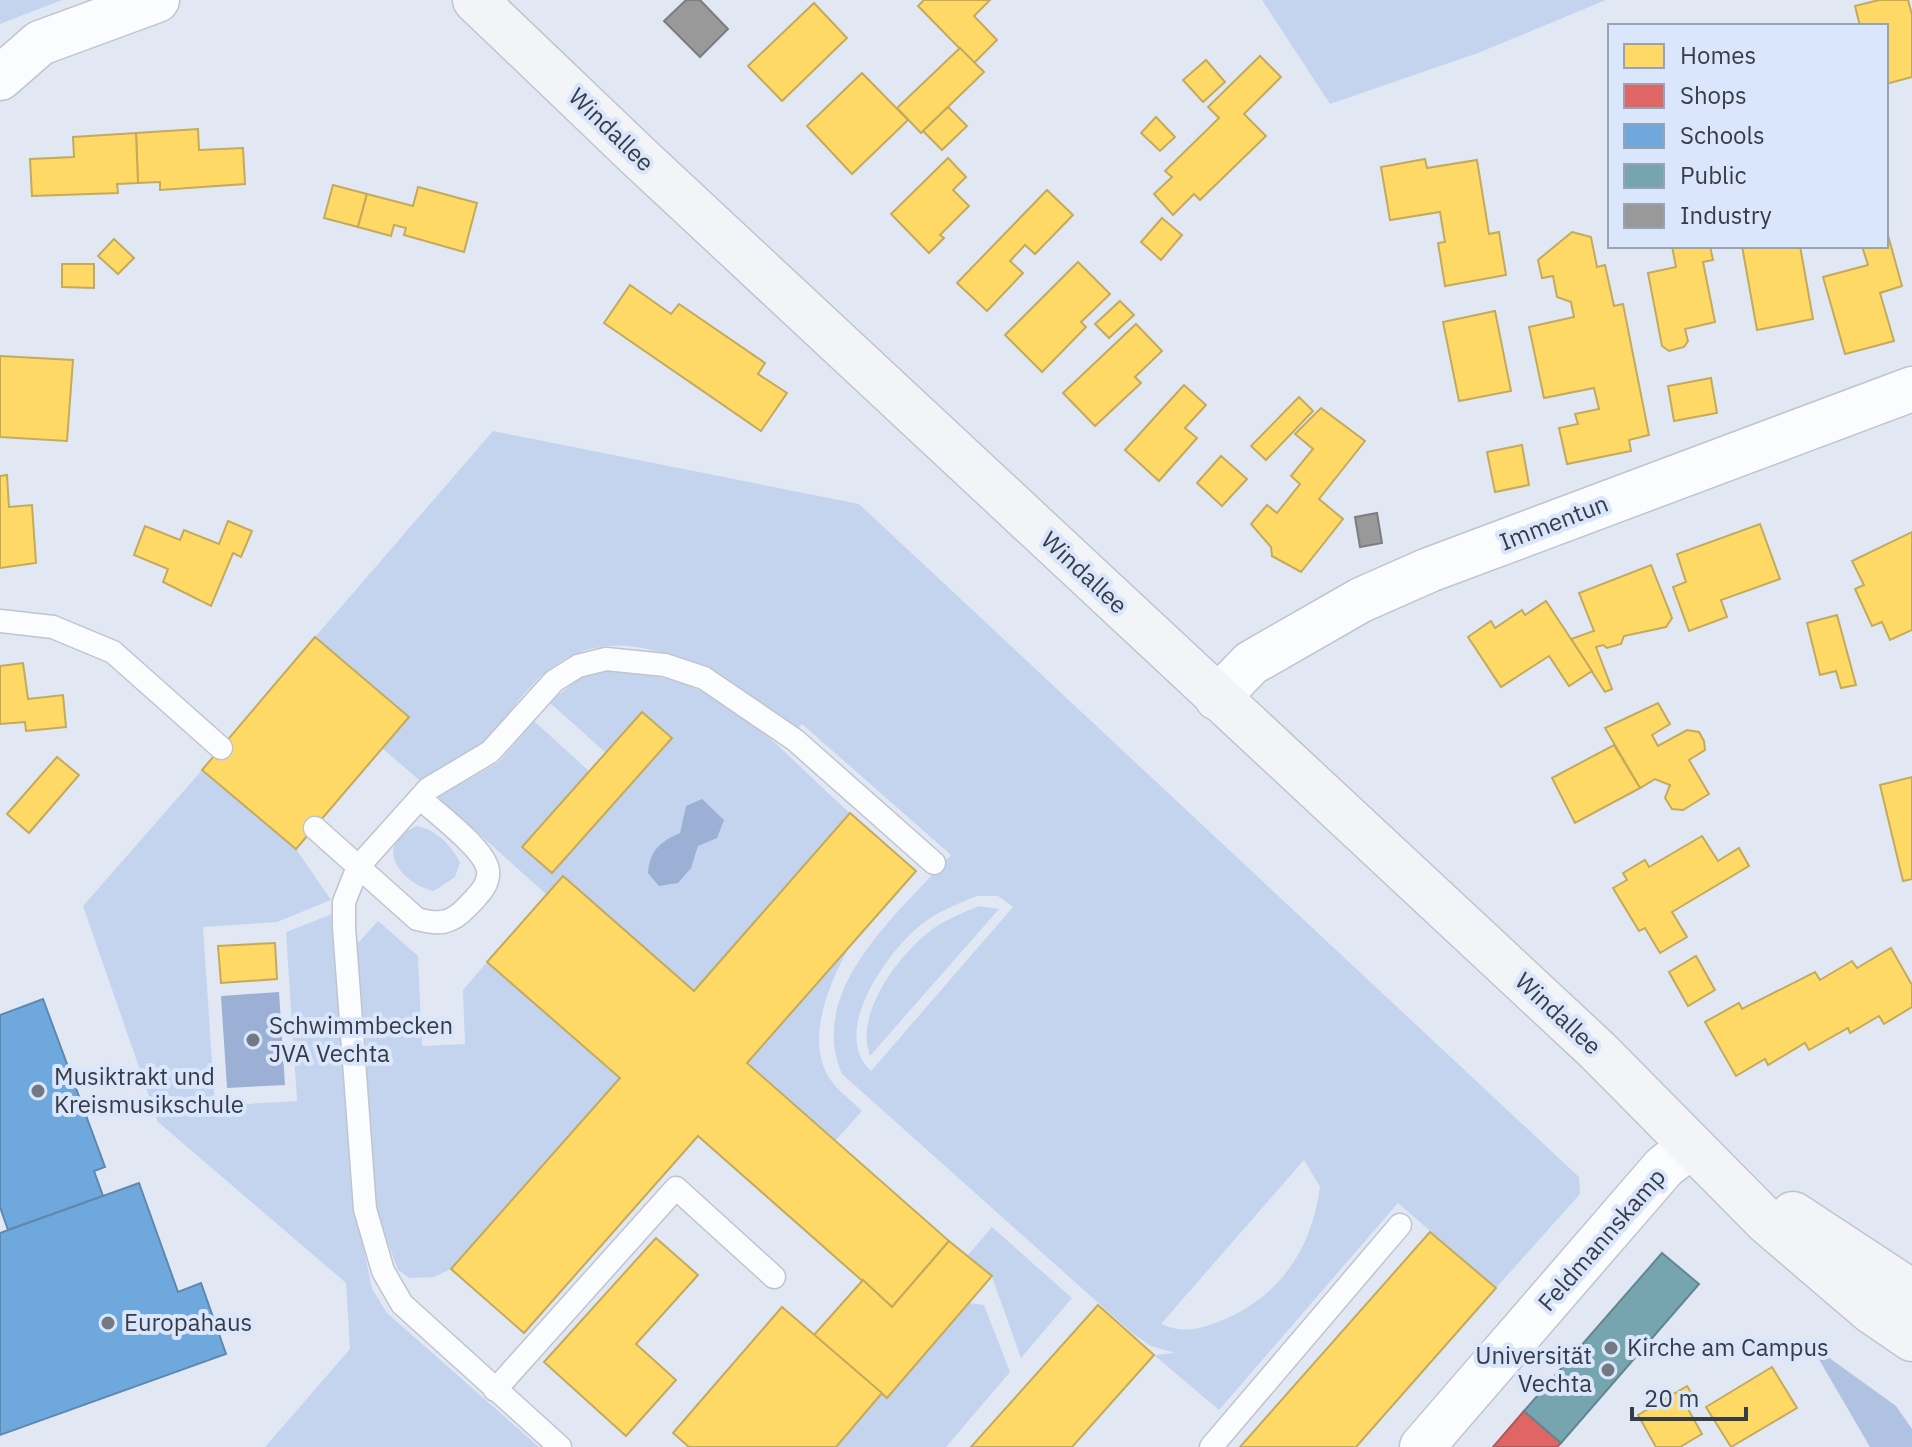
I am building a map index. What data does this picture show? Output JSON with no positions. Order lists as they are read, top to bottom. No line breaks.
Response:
{"streets":{"main road":["Windallee"],"street":["Immentun","Feldmannskamp"]},"crossings":[["Windallee","Immentun"],["Windallee","Feldmannskamp"]],"places":["Schwimmbecken JVA Vechta","Musiktrakt und Kreismusikschule","Europahaus","Kirche am Campus","Universität Vechta"],"legend":["Homes","Shops","Schools","Public","Industry"],"scale_bar":"20 m"}
